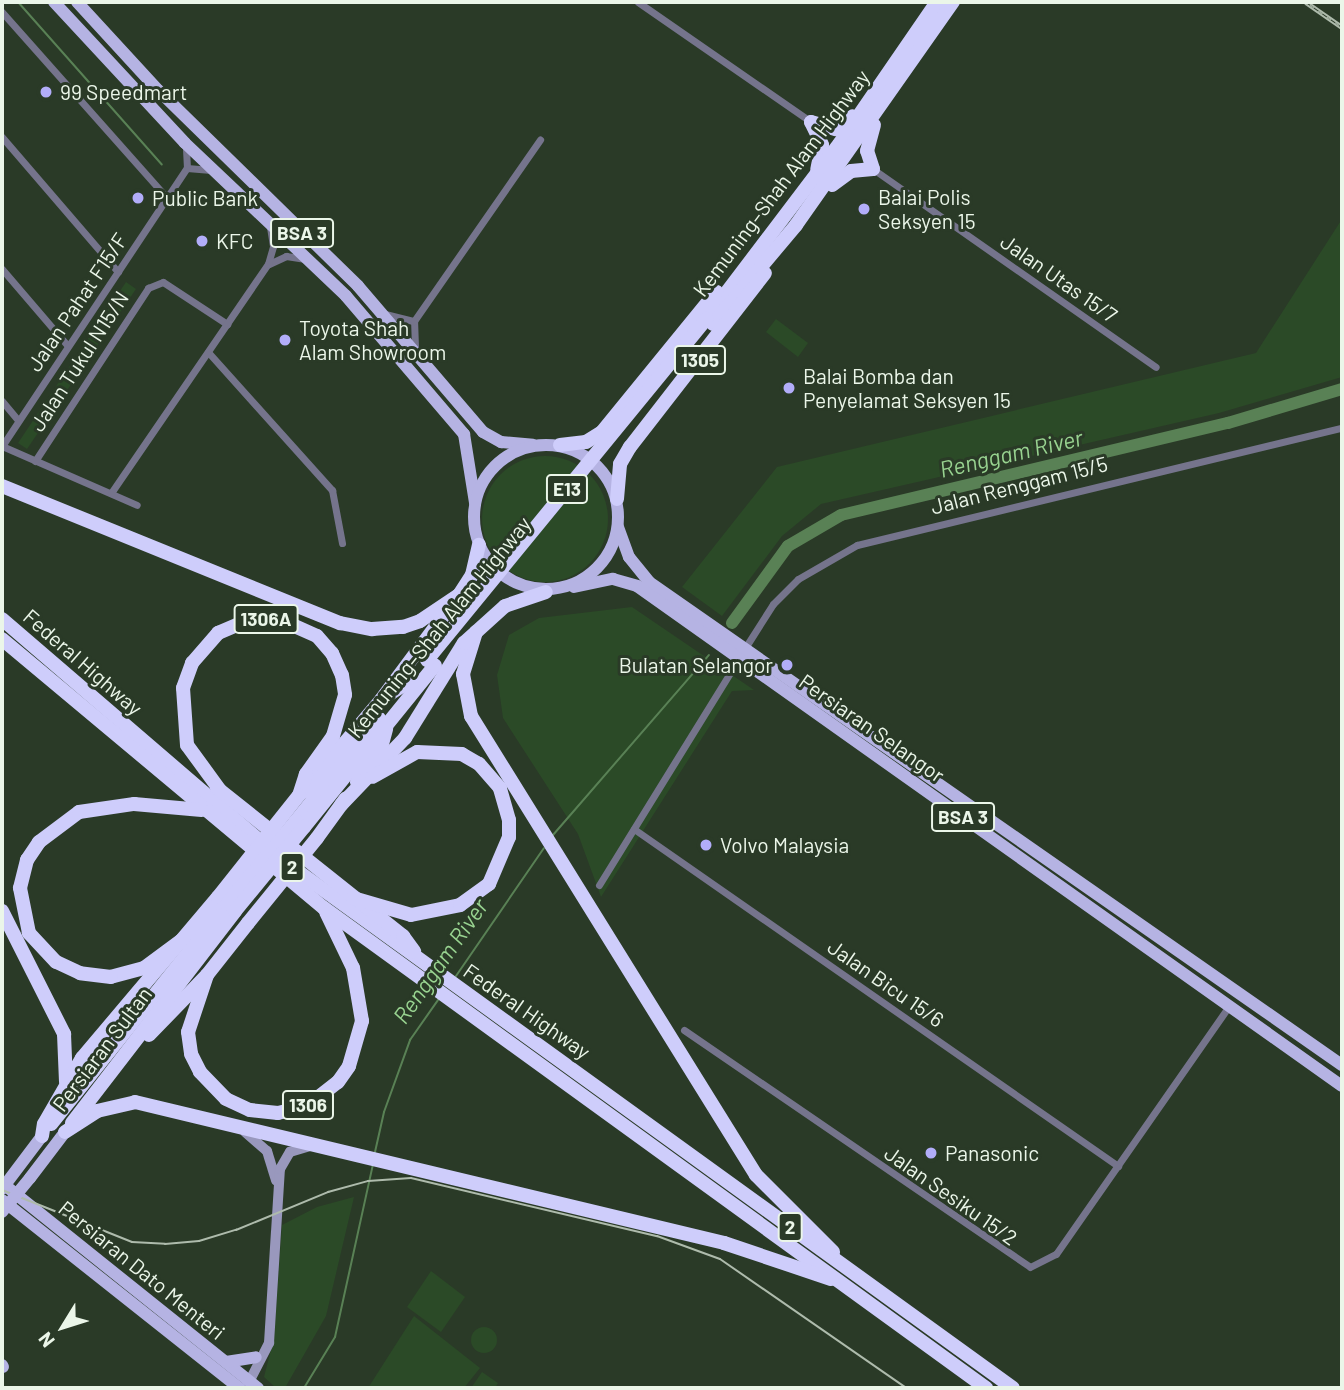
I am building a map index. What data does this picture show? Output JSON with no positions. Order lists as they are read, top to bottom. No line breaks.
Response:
{"streets":{"highway":["Kemuning–Shah Alam Highway","1305","E13","1306A","Federal Highway","2","Persiaran Sultan","1306"],"main road":["BSA 3","Persiaran Selangor","Persiaran Dato Menteri"],"street":["Jalan Utas 15/7","Jalan Pahat F15/F","Jalan Tukul N15/N","Jalan Renggam 15/5","Jalan Bicu 15/6","Jalan Sesiku 15/2"]},"crossings":[["Kemuning–Shah Alam Highway","1305"],["Kemuning–Shah Alam Highway","Persiaran Sultan"],["BSA 3","1305"],["BSA 3","Persiaran Selangor"],["1305","Persiaran Selangor"],["Jalan Renggam 15/5","Persiaran Selangor"],["Federal Highway","1306"],["Persiaran Selangor","Jalan Sesiku 15/2"],["Jalan Bicu 15/6","Jalan Sesiku 15/2"],["Persiaran Sultan","Persiaran Dato Menteri"]],"water":["Renggam River"],"places":["99 Speedmart","Public Bank","Balai Polis Seksyen 15","KFC","Toyota Shah Alam Showroom","Balai Bomba dan Penyelamat Seksyen 15","Bulatan Selangor","Volvo Malaysia","Panasonic"],"north":"bottom left"}
